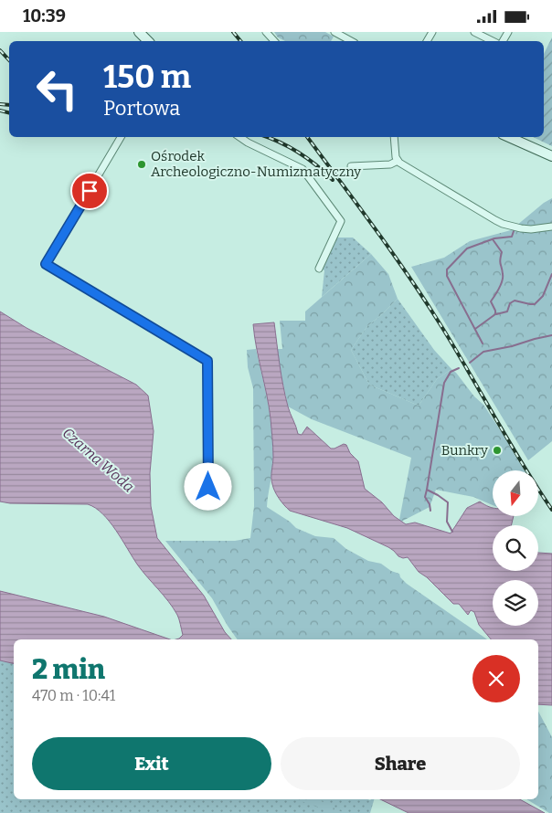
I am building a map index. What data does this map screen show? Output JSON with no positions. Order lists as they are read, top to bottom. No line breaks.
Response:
{"water":["Czarna Woda"],"places":["Ośrodek Archeologiczno-Numizmatyczny","Bunkry"],"north":"bottom","page":{"status":"10:39","turn":["150 m","Portowa"],"heading":["2 min","470 m · 10:41"],"buttons":["Exit","Share"]}}
